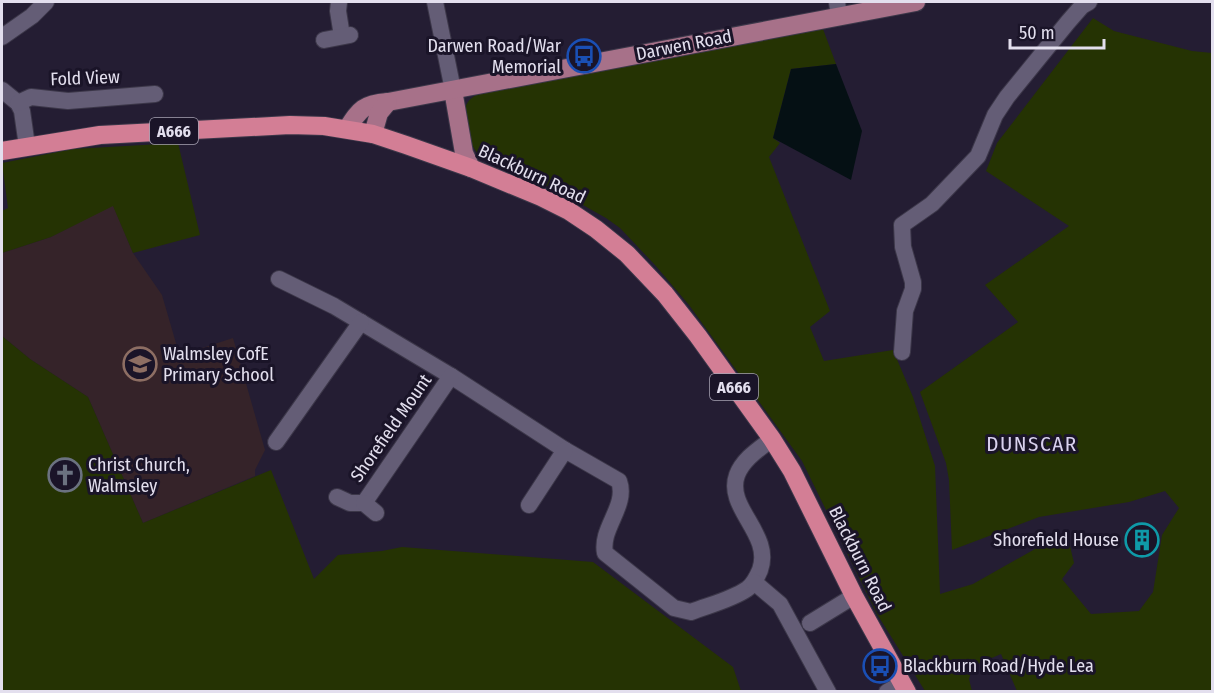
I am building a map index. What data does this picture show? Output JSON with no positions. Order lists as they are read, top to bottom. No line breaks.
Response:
{"streets":{"highway":["A666","Blackburn Road"],"main road":["Darwen Road"],"street":["Fold View","Shorefield Mount"]},"crossings":[["Darwen Road","Blackburn Road"]],"districts":["DUNSCAR"],"places":{"bus stop":["Darwen Road/War Memorial","Blackburn Road/Hyde Lea"],"school or university":["Walmsley CofE Primary School"],"church":["Christ Church, Walmsley"],"building":["Shorefield House"]},"scale_bar":"50 m"}
